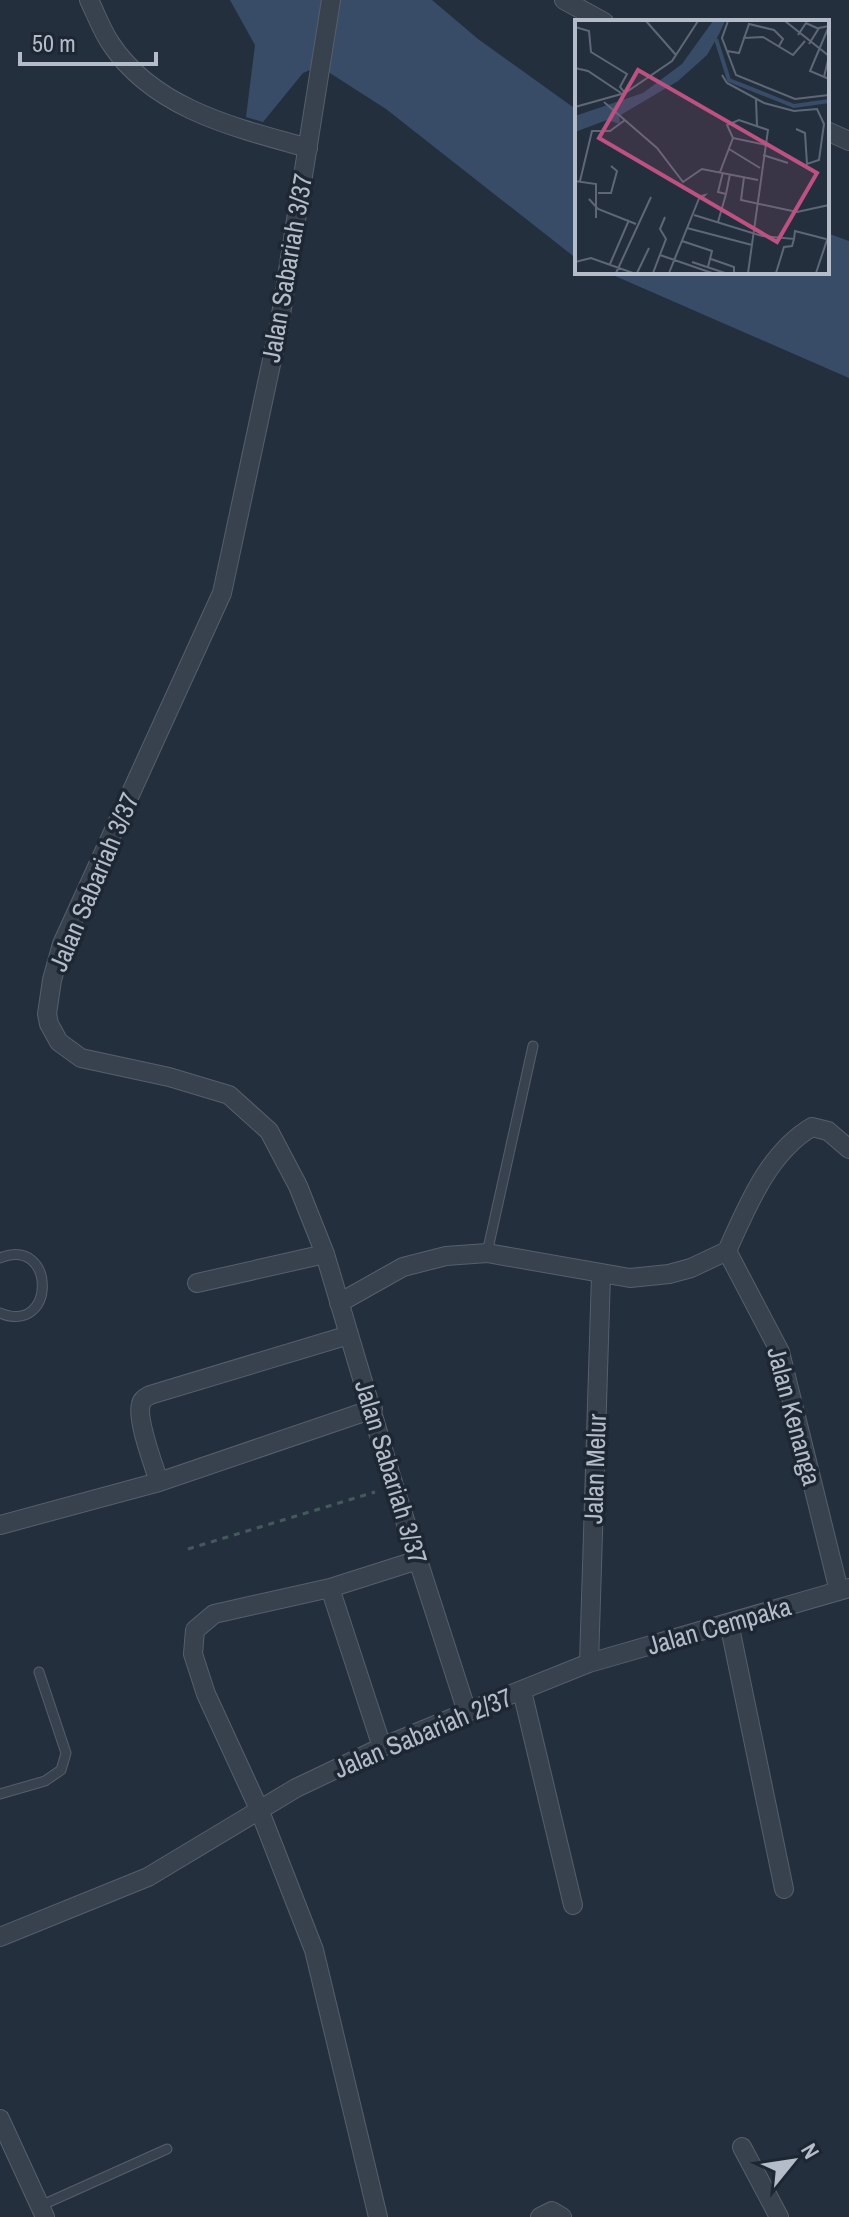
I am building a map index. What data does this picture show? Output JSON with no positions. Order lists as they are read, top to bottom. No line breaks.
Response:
{"streets":{"street":["Jalan Sabariah 3/37","Jalan Kenanga","Jalan Melur","Jalan Cempaka","Jalan Sabariah 2/37"]},"crossings":[["Jalan Sabariah 3/37","Jalan Sabariah 2/37"],["Jalan Kenanga","Jalan Cempaka"],["Jalan Melur","Jalan Cempaka"],["Jalan Melur","Jalan Sabariah 2/37"],["Jalan Cempaka","Jalan Sabariah 2/37"]],"scale_bar":"50 m","north":"top right"}
